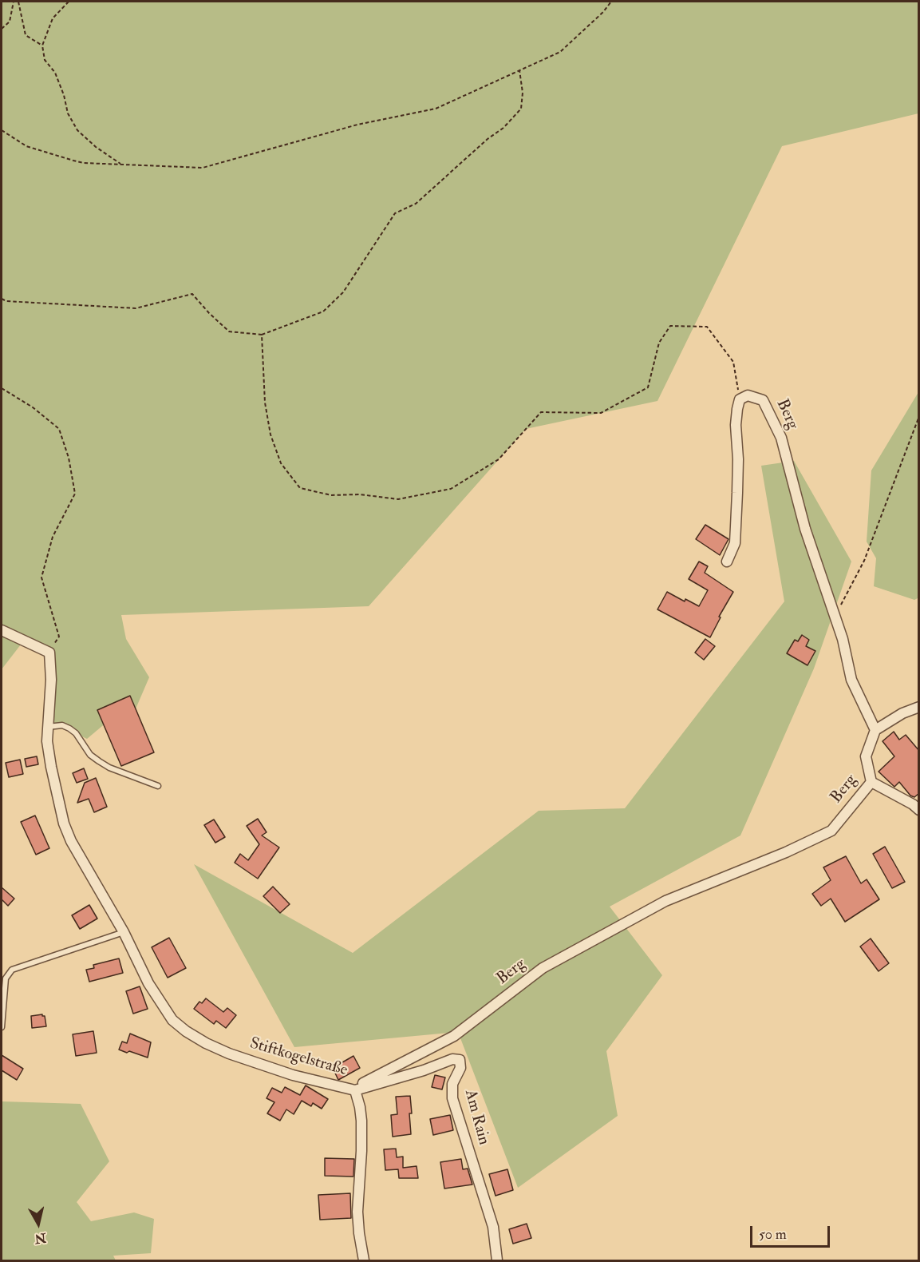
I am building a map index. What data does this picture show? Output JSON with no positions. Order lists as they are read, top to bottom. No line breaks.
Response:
{"streets":{"street":["Berg","Stiftkogelstraße","Am Rain"]},"crossings":[["Berg","Stiftkogelstraße"],["Berg","Am Rain"],["Stiftkogelstraße","Am Rain"]],"scale_bar":"50 m","north":"bottom"}
